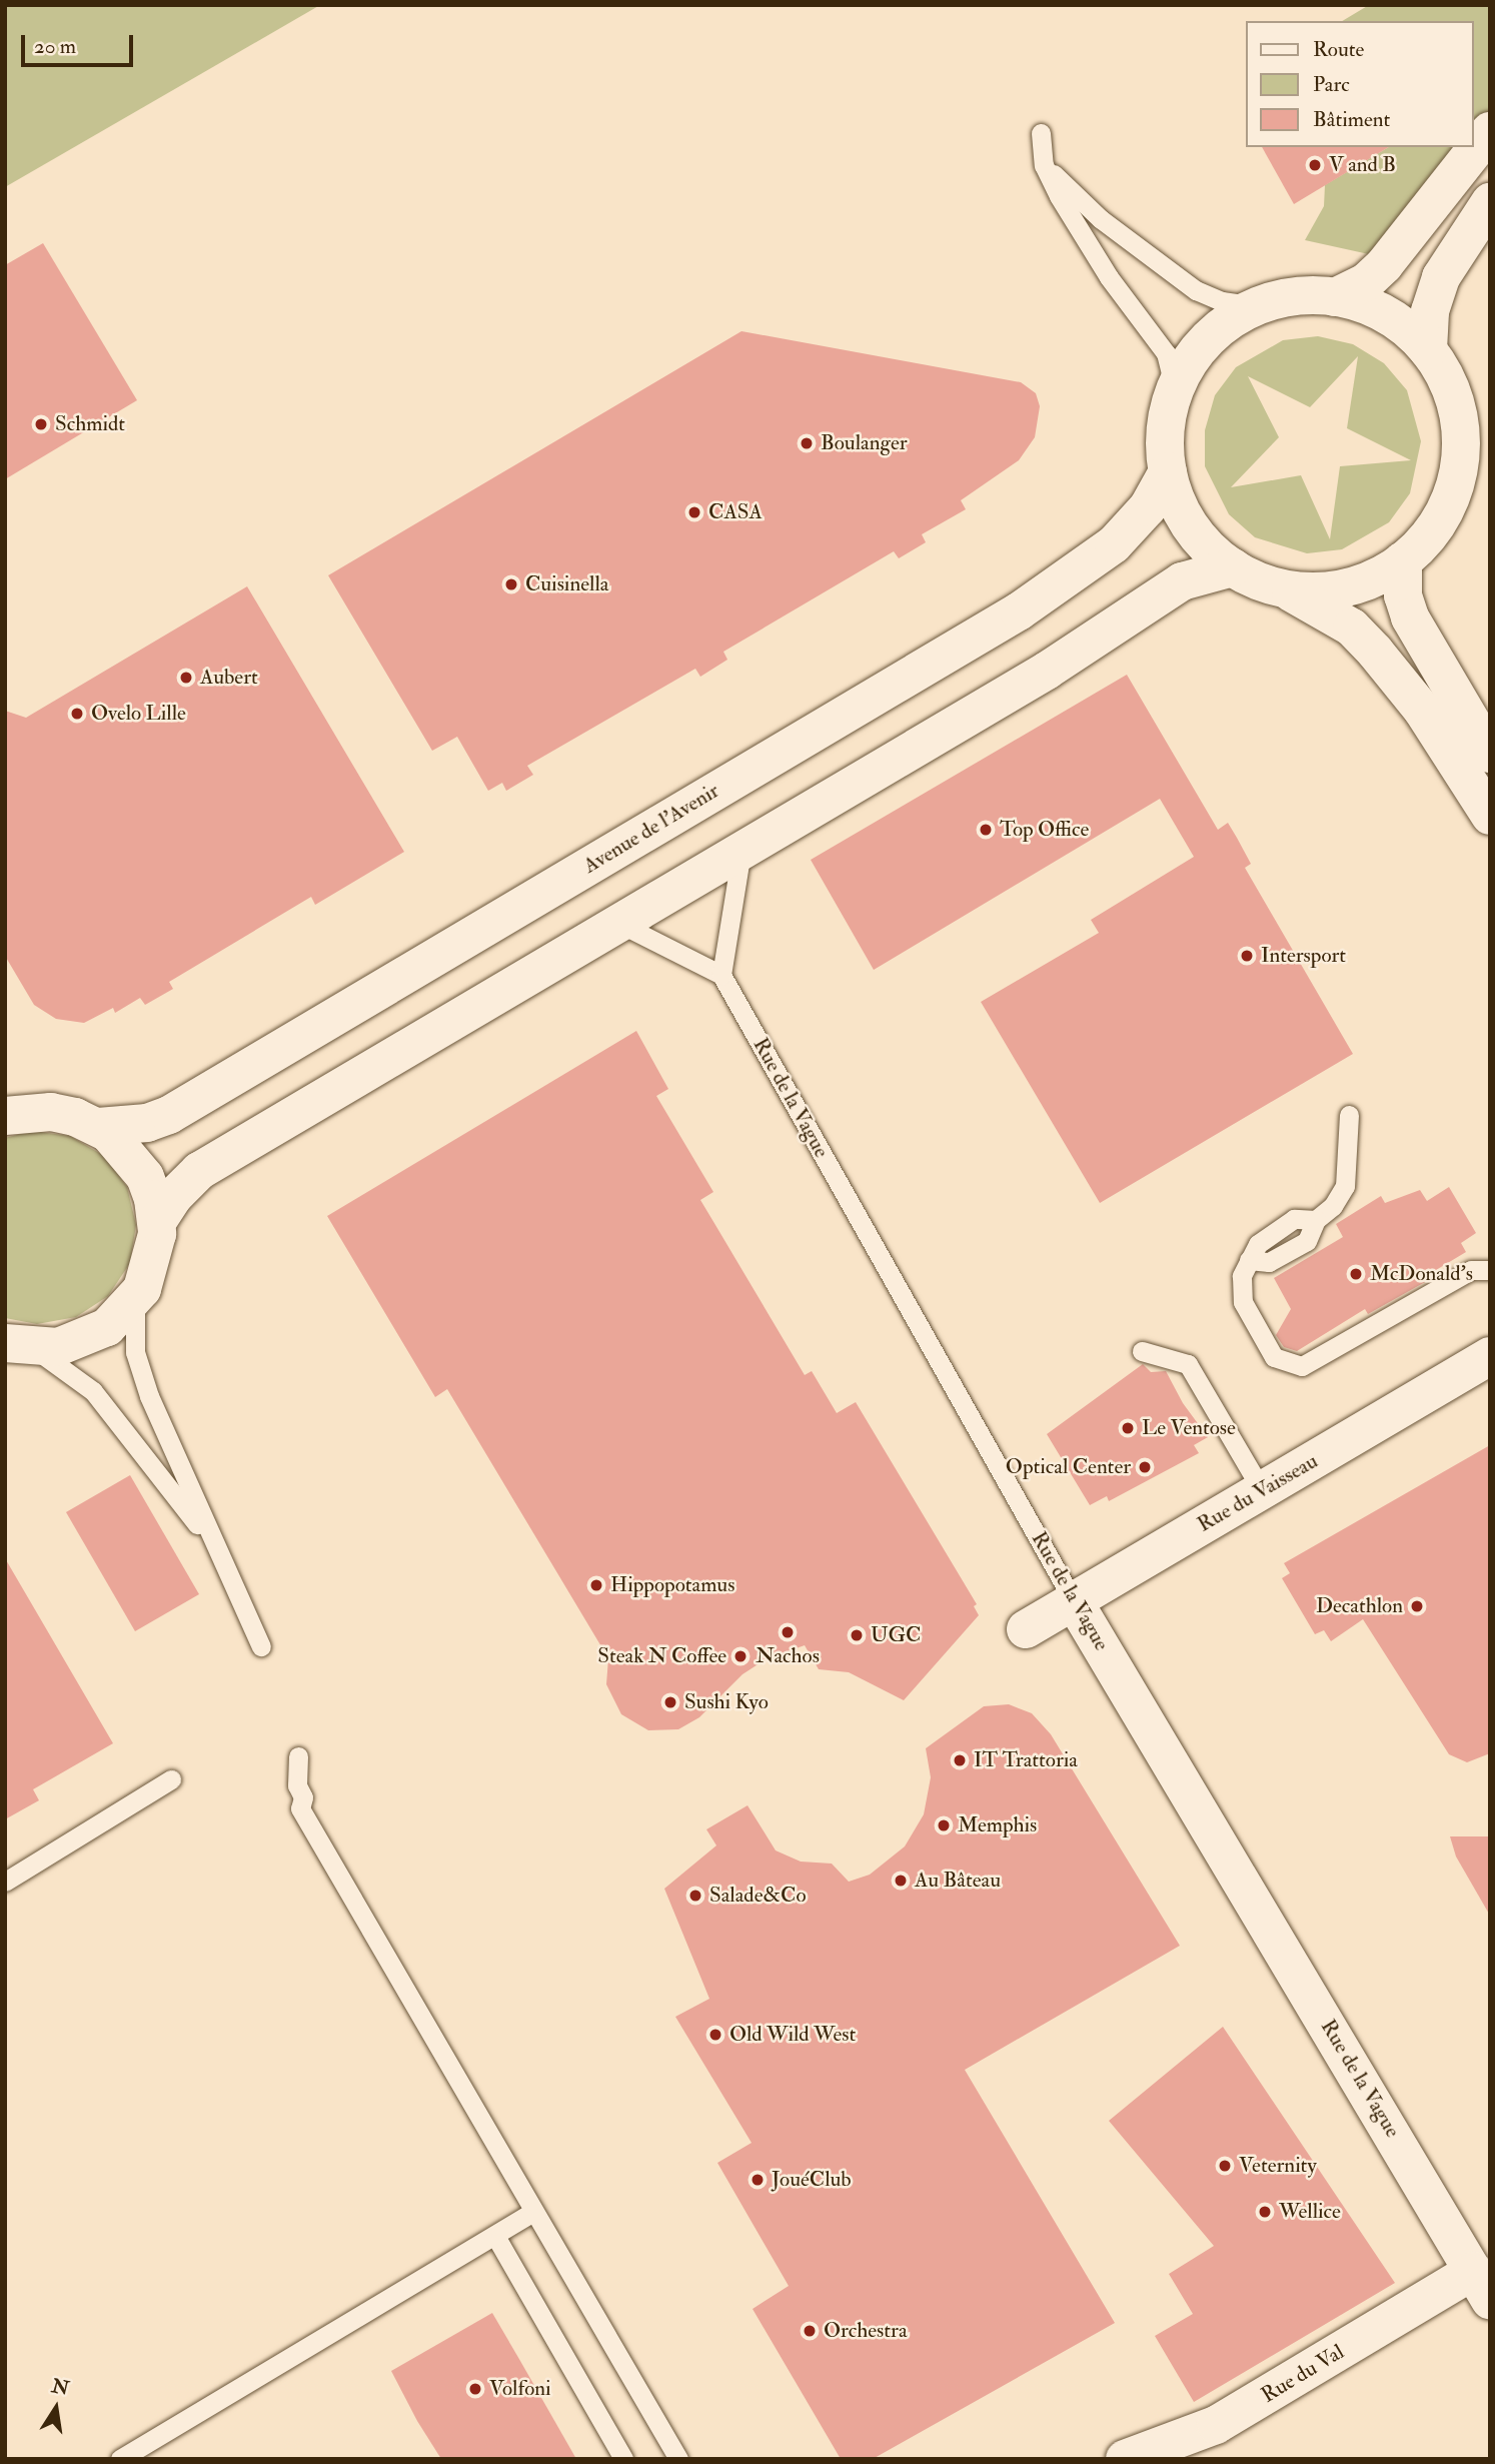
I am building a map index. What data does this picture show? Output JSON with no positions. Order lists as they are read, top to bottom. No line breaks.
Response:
{"streets":{"main road":["Avenue de l'Avenir","Rue de la Vague","Rue du Vaisseau","Rue du Val"]},"crossings":[["Rue de la Vague","Rue du Vaisseau"],["Rue de la Vague","Rue du Val"]],"places":["V and B","Schmidt","Boulanger","CASA","Cuisinella","Aubert","Ovelo Lille","Top Office","Intersport","McDonald's","Le Ventose","Optical Center","Hippopotamus","Decathlon","Nachos","UGC","Steak N Coffee","Sushi Kyo","IT Trattoria","Memphis","Au Bâteau","Salade&Co","Old Wild West","Veternity","JouéClub","Wellice","Orchestra","Volfoni"],"legend":["Route","Parc","Bâtiment"],"scale_bar":"20 m","north":"top"}
